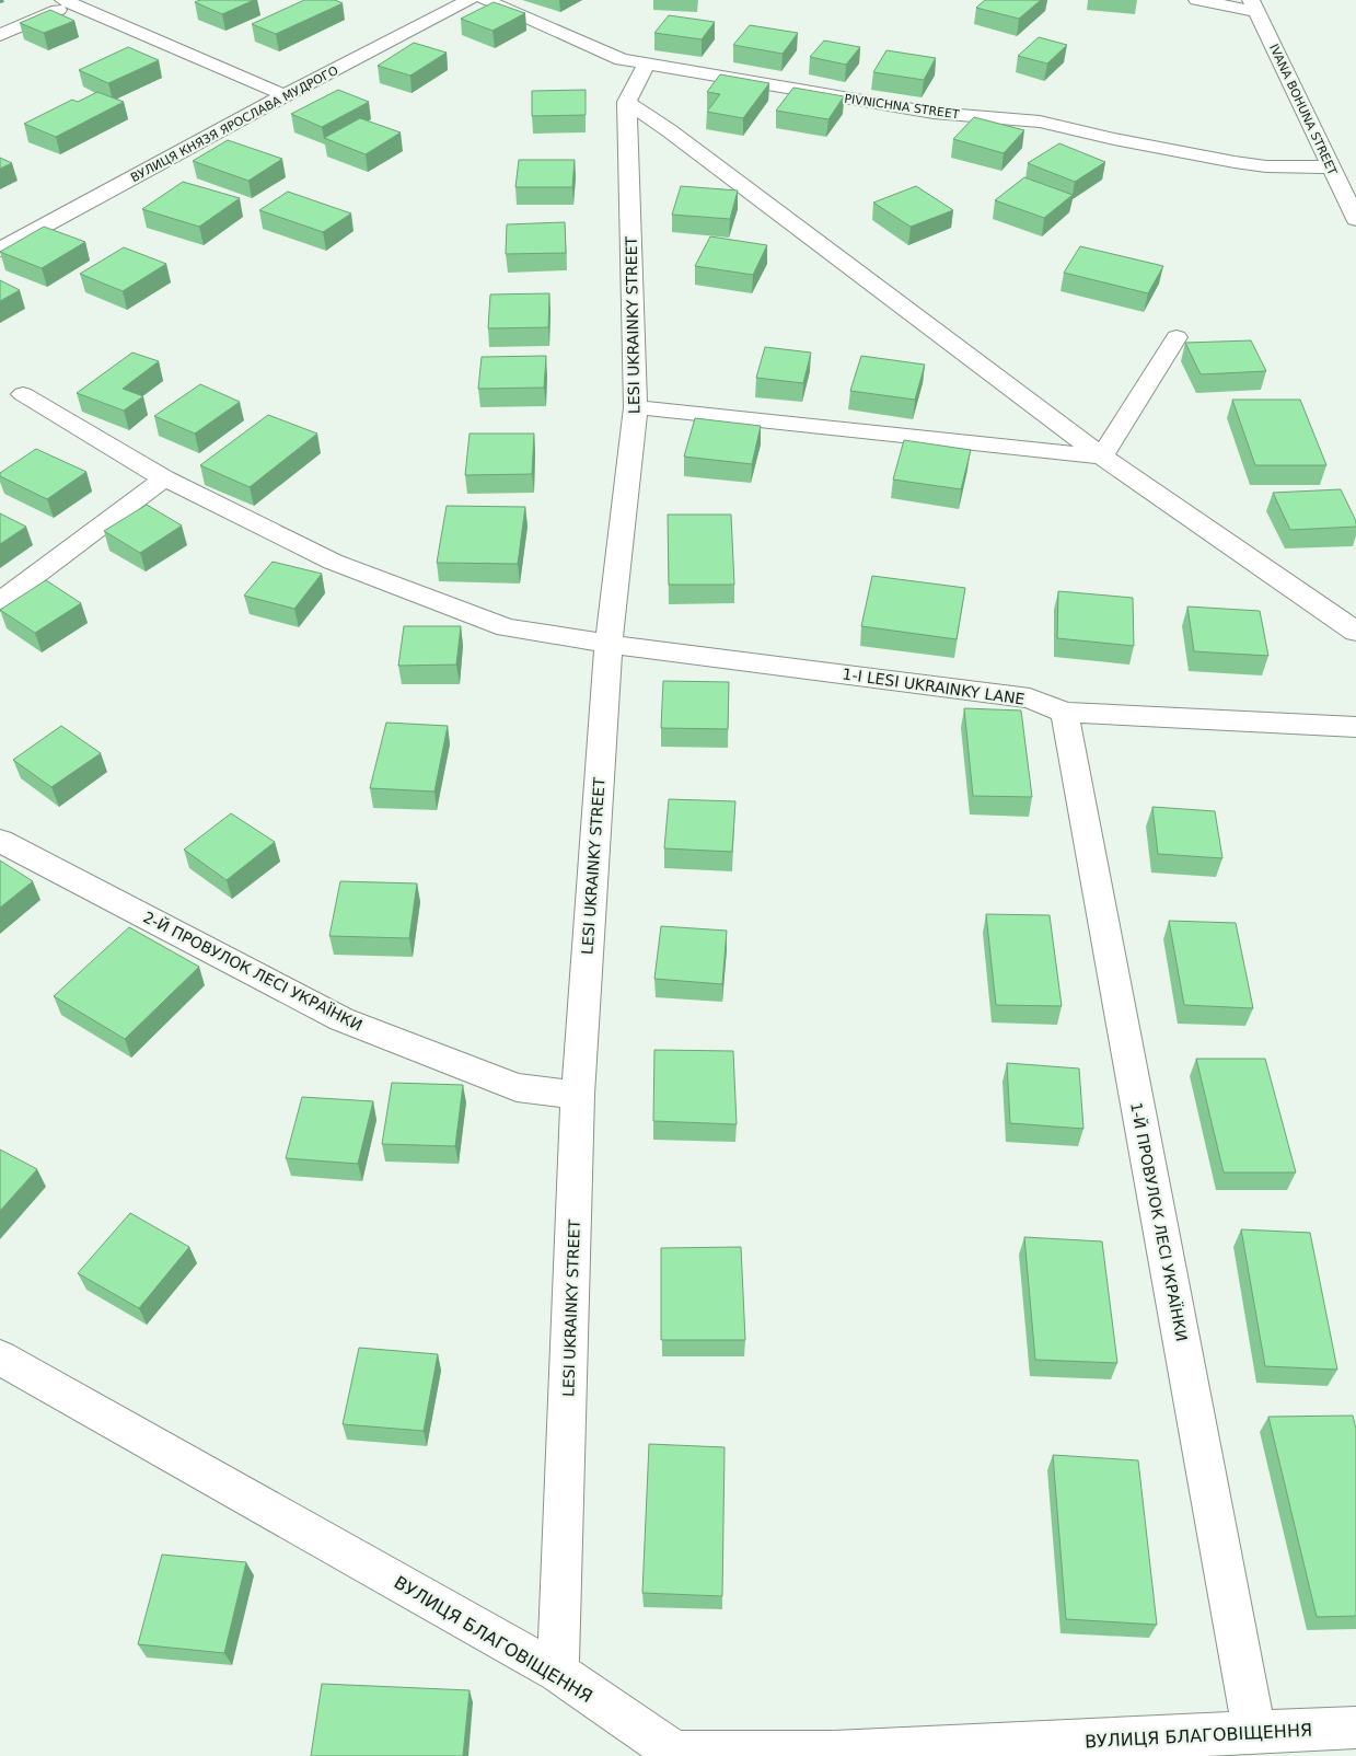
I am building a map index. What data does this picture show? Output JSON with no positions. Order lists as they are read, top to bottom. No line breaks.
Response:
{"streets":{"street":["PIVNICHNA STREET","IVANA BOHUNA STREET","ВУЛИЦЯ КНЯЗЯ ЯРОСЛАВА МУДРОГО","LESI UKRAINKY STREET","1-I LESI UKRAINKY LANE","2-Й ПРОВУЛОК ЛЕСІ УКРАЇНКИ","1-Й ПРОВУЛОК ЛЕСІ УКРАЇНКИ","ВУЛИЦЯ БЛАГОВІЩЕННЯ"]},"crossings":[["PIVNICHNA STREET","IVANA BOHUNA STREET"],["PIVNICHNA STREET","LESI UKRAINKY STREET"],["LESI UKRAINKY STREET","1-I LESI UKRAINKY LANE"],["LESI UKRAINKY STREET","2-Й ПРОВУЛОК ЛЕСІ УКРАЇНКИ"],["LESI UKRAINKY STREET","ВУЛИЦЯ БЛАГОВІЩЕННЯ"],["1-I LESI UKRAINKY LANE","1-Й ПРОВУЛОК ЛЕСІ УКРАЇНКИ"],["1-Й ПРОВУЛОК ЛЕСІ УКРАЇНКИ","ВУЛИЦЯ БЛАГОВІЩЕННЯ"]]}
